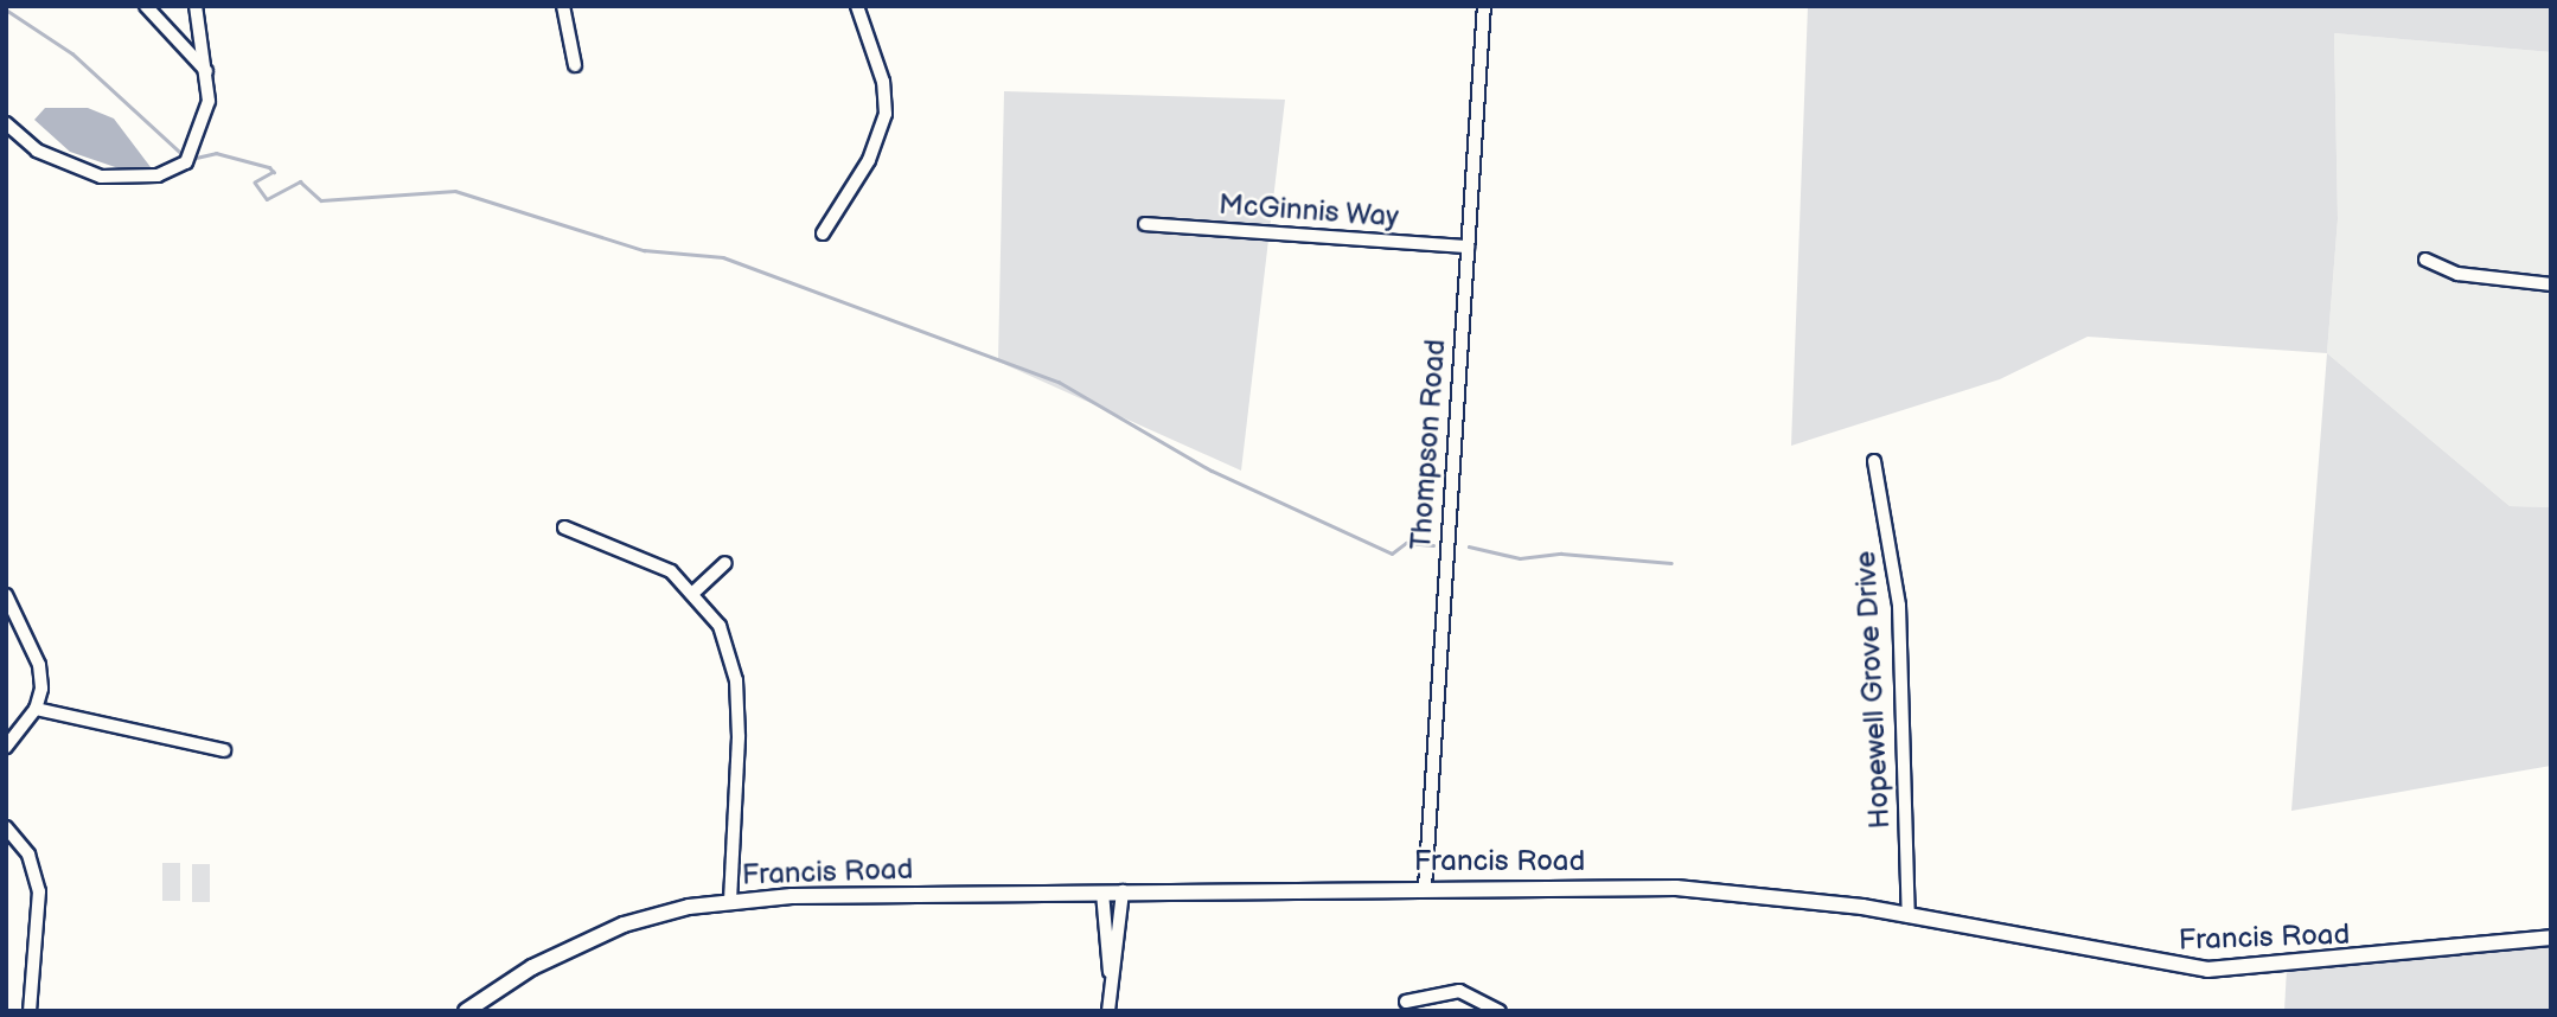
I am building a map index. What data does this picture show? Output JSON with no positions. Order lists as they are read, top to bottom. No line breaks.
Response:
{"streets":{"street":["McGinnis Way","Thompson Road","Hopewell Grove Drive","Francis Road"]},"crossings":[["McGinnis Way","Thompson Road"],["Thompson Road","Francis Road"],["Hopewell Grove Drive","Francis Road"]]}
